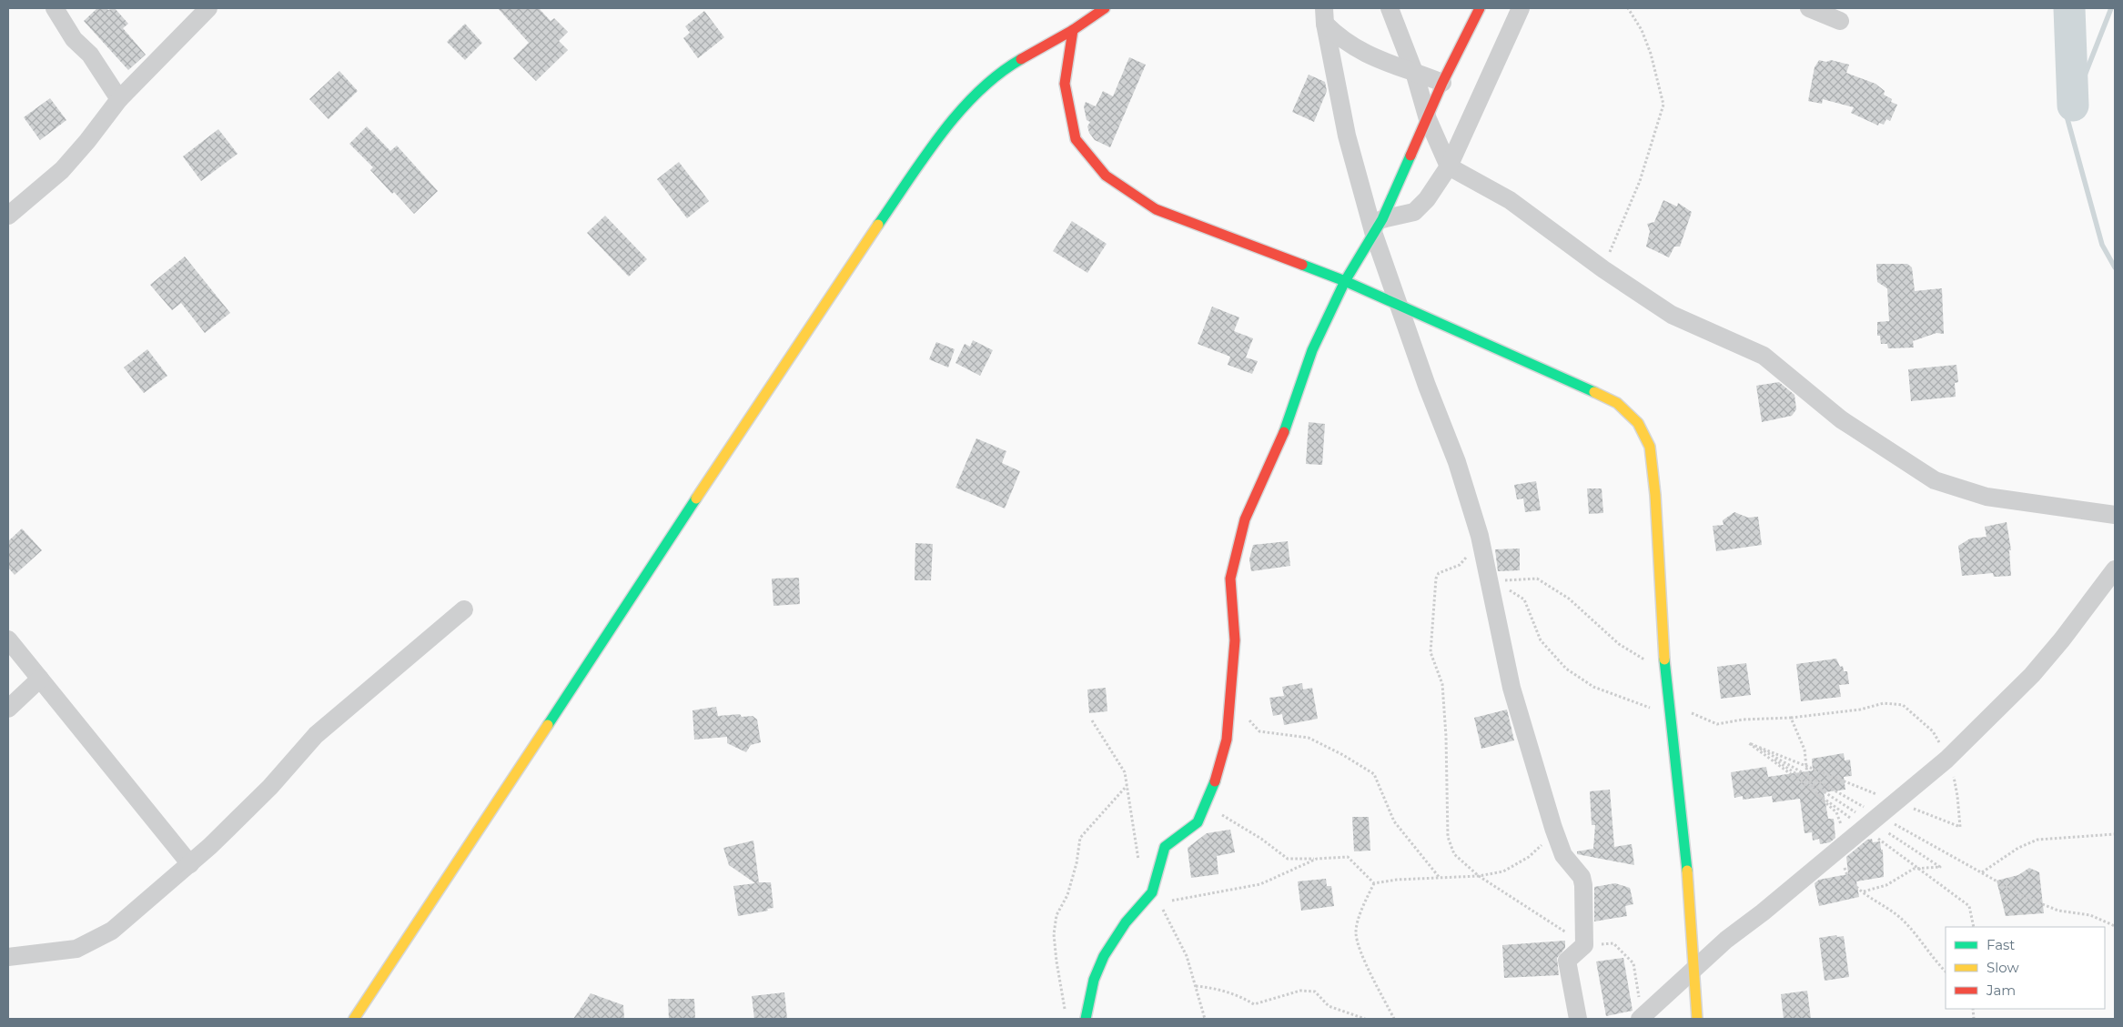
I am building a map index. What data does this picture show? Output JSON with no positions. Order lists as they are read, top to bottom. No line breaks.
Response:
{"legend":["Fast","Slow","Jam"]}
